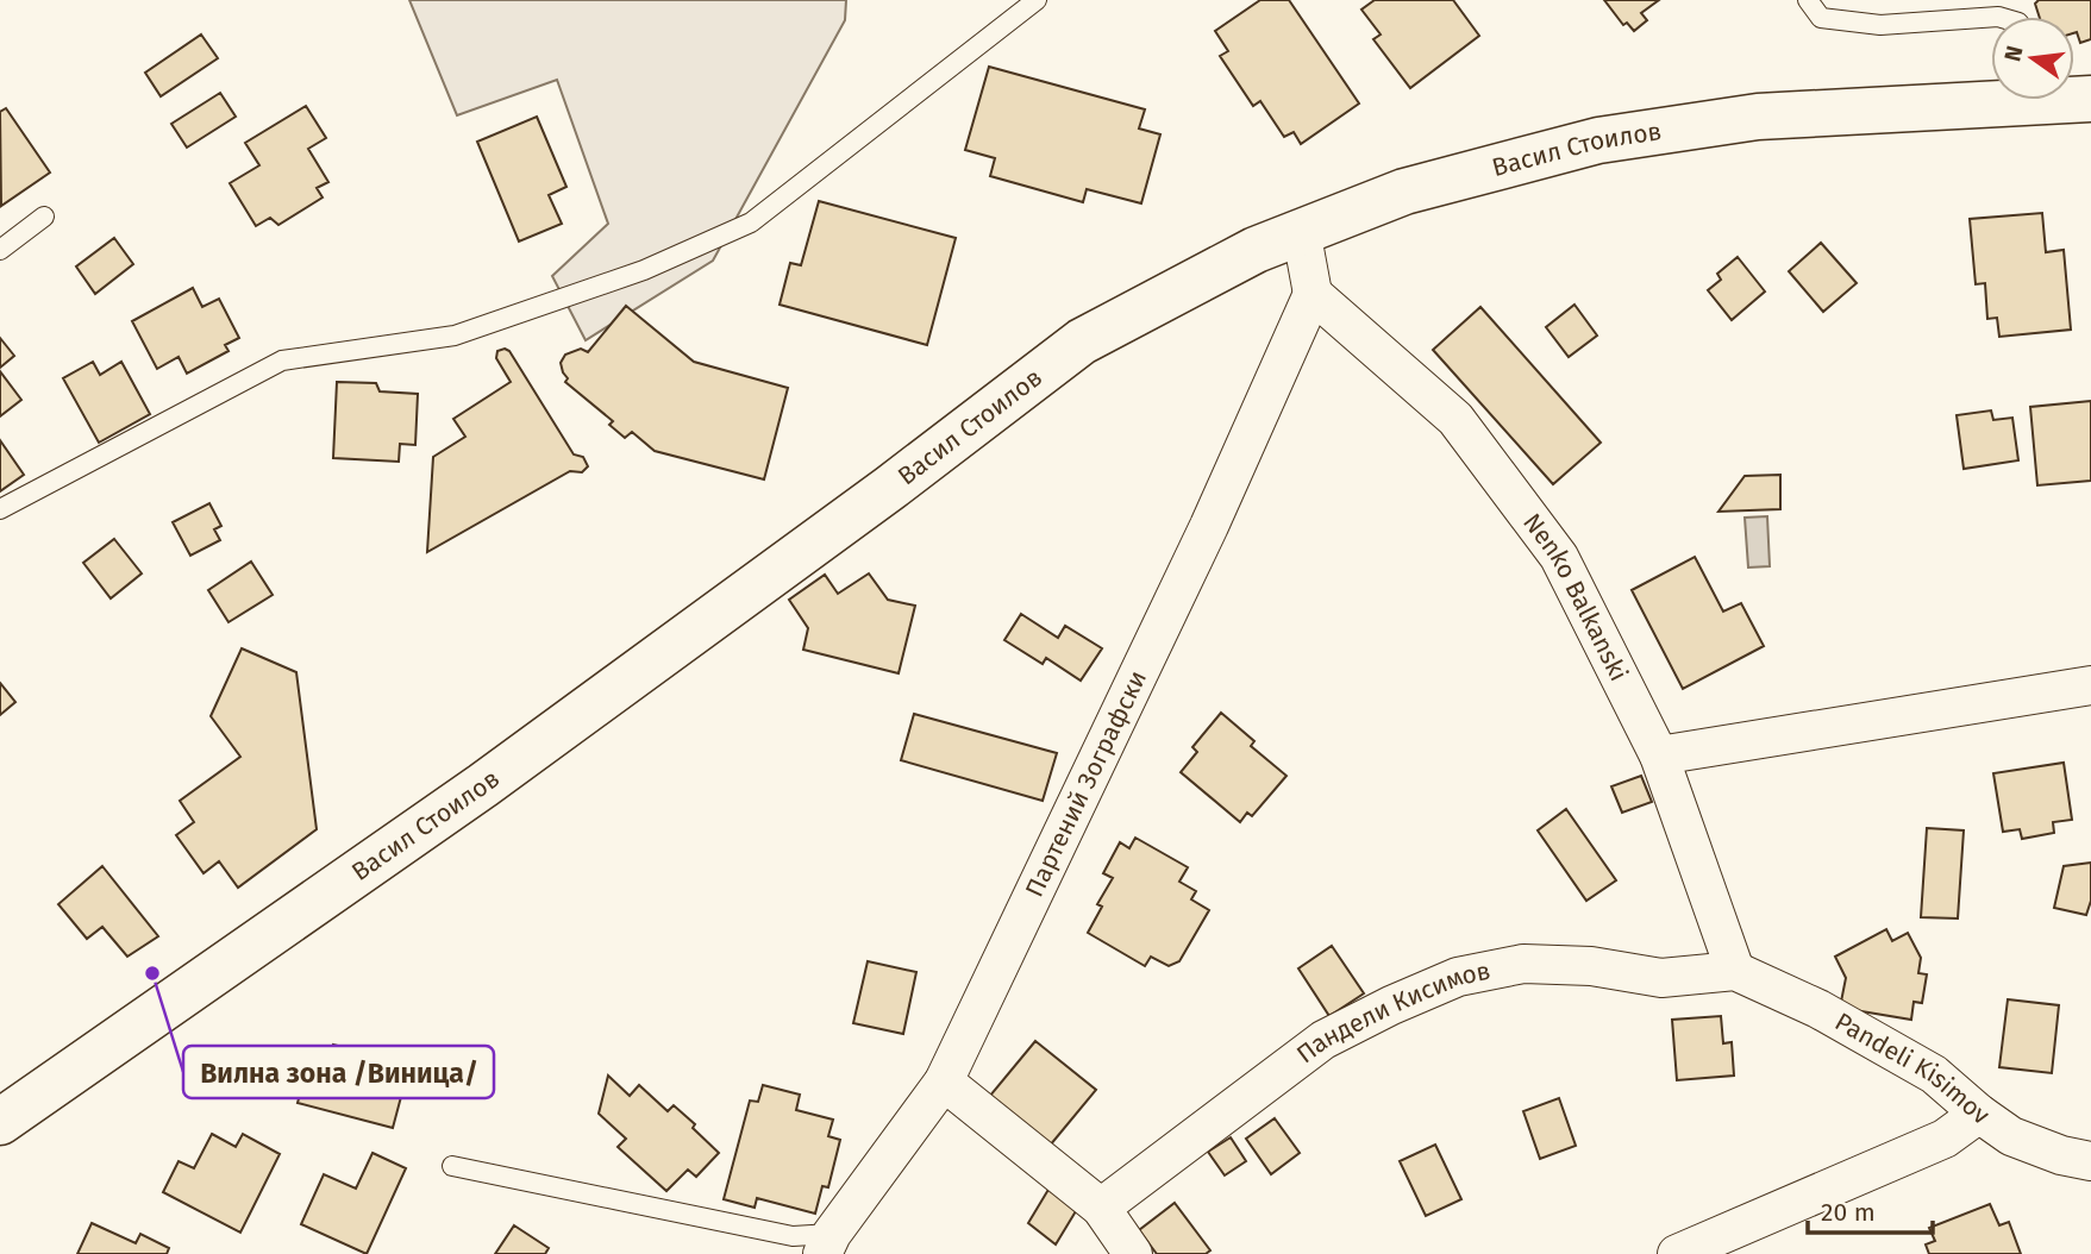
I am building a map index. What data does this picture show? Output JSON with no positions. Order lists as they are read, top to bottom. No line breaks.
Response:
{"streets":{"street":["Васил Стоилов","Nenko Balkanski","Партений Зографски","Пандели Кисимов","Pandeli Kisimov"]},"crossings":[["Nenko Balkanski","Партений Зографски"],["Nenko Balkanski","Пандели Кисимов"],["Nenko Balkanski","Pandeli Kisimov"],["Пандели Кисимов","Pandeli Kisimov"]],"places":["Вилна зона /Виница/"],"scale_bar":"20 m","north":"left"}
